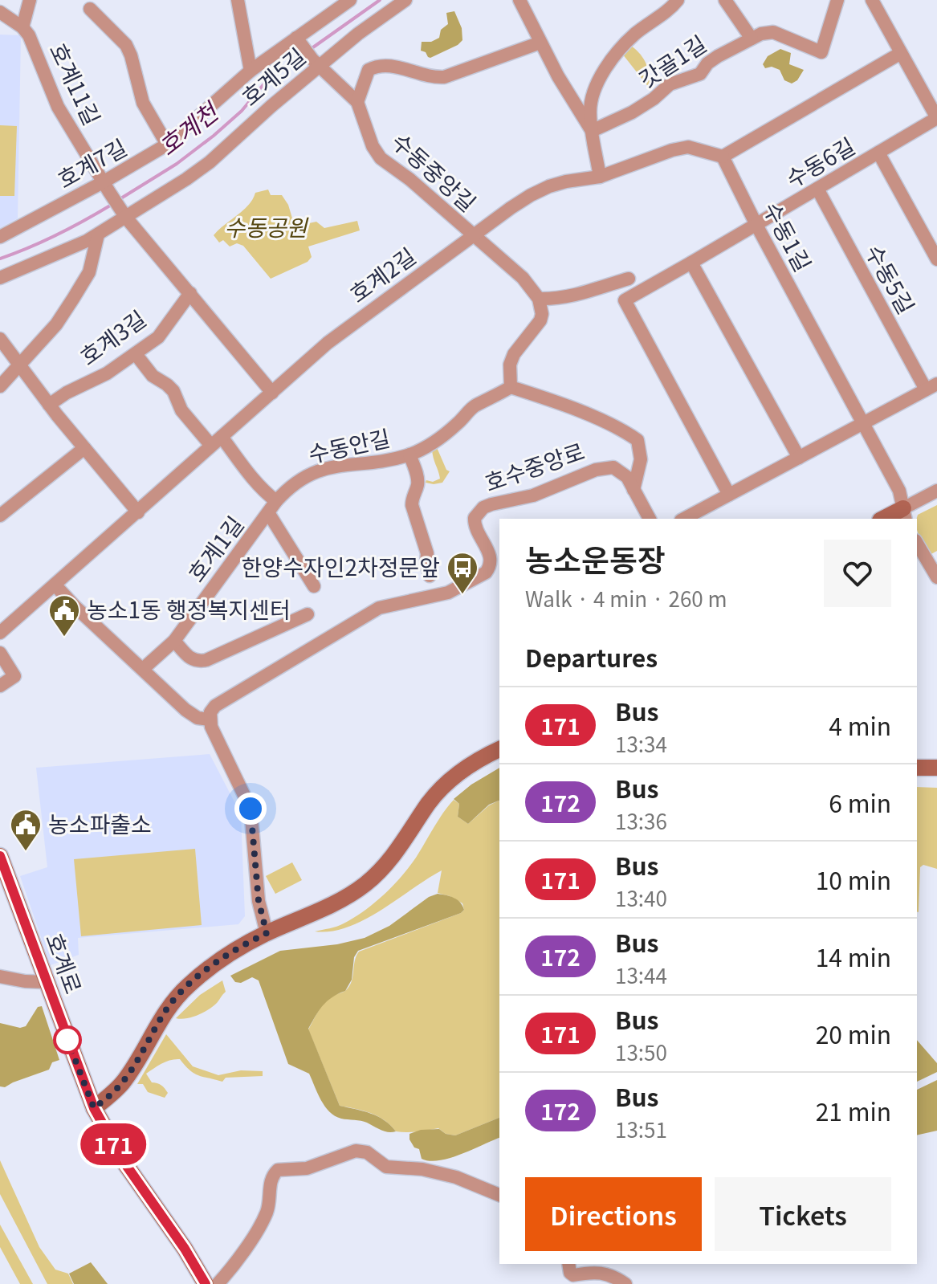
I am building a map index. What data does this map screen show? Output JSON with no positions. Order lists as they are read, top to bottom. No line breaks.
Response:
{"streets":{"street":["갓골1길","호계5길","호계11길","수동6길","호계7길","수동중앙길","수동1길","호계2길","수동5길","호계3길","수동안길","호수중앙로","호계1길","호계로"]},"crossings":[["호계5길","호계11길"],["호계5길","수동중앙길"],["호계11길","호계7길"],["수동6길","수동1길"],["수동6길","수동5길"],["호계7길","수동중앙길"],["수동중앙길","호계2길"],["수동1길","호계2길"],["수동안길","호계1길"]],"water":["호계천"],"parks":["수동공원"],"places":{"bus stop":["한양수자인2차정문앞"],"public building":["농소1동 행정복지센터","농소파출소"]},"lines":["bus line 171"],"page":{"on_map":"171","heading":[["농소운동장","Walk · 4 min · 260 m"],"Departures"],"list":[{"mark":"171","name":"Bus","note":"13:34","value":"4 min"},{"mark":"172","name":"Bus","note":"13:36","value":"6 min"},{"mark":"171","name":"Bus","note":"13:40","value":"10 min"},{"mark":"172","name":"Bus","note":"13:44","value":"14 min"},{"mark":"171","name":"Bus","note":"13:50","value":"20 min"},{"mark":"172","name":"Bus","note":"13:51","value":"21 min"}],"buttons":["Directions","Tickets"]}}
